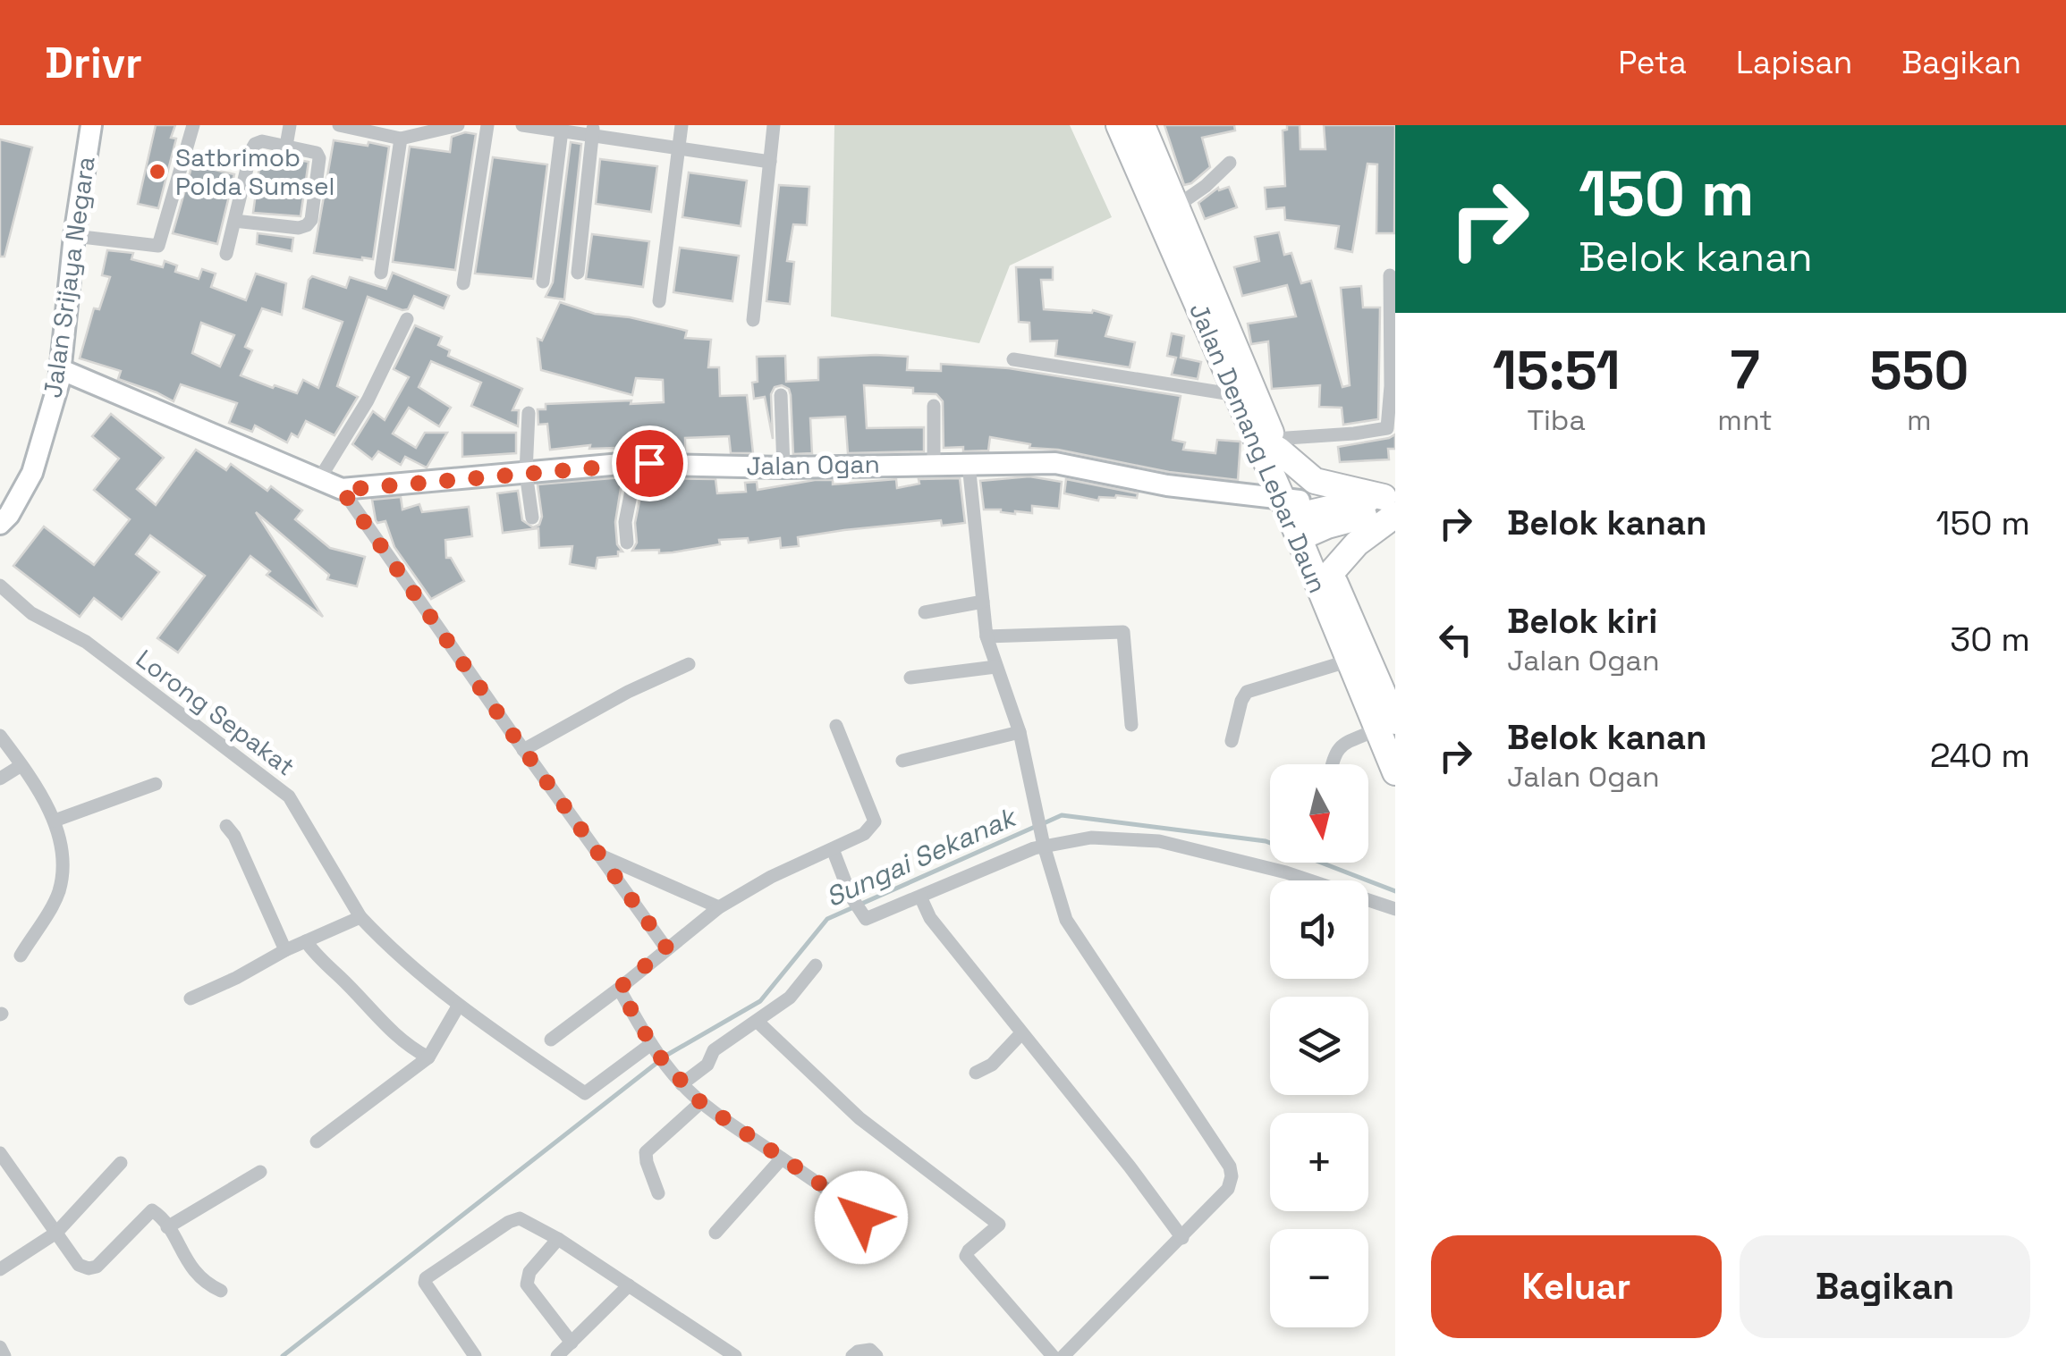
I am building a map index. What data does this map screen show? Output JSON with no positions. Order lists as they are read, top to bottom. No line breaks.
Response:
{"streets":{"highway":["Jalan Demang Lebar Daun"],"main road":["Jalan Srijaya Negara","Jalan Ogan"],"street":["Lorong Sepakat"]},"crossings":[["Jalan Demang Lebar Daun","Jalan Ogan"]],"water":["Sungai Sekanak"],"places":["Satbrimob Polda Sumsel"],"north":"bottom","page":{"header":"Drivr","nav":["Peta","Lapisan","Bagikan"],"turn":["150 m","Belok kanan"],"eta":["15:51","Tiba","7","mnt","550","m"],"list":[{"name":"Belok kanan","value":"150 m"},{"name":"Belok kiri","note":"Jalan Ogan","value":"30 m"},{"name":"Belok kanan","note":"Jalan Ogan","value":"240 m"}],"map_buttons":["+","−"],"buttons":["Keluar","Bagikan"]}}
